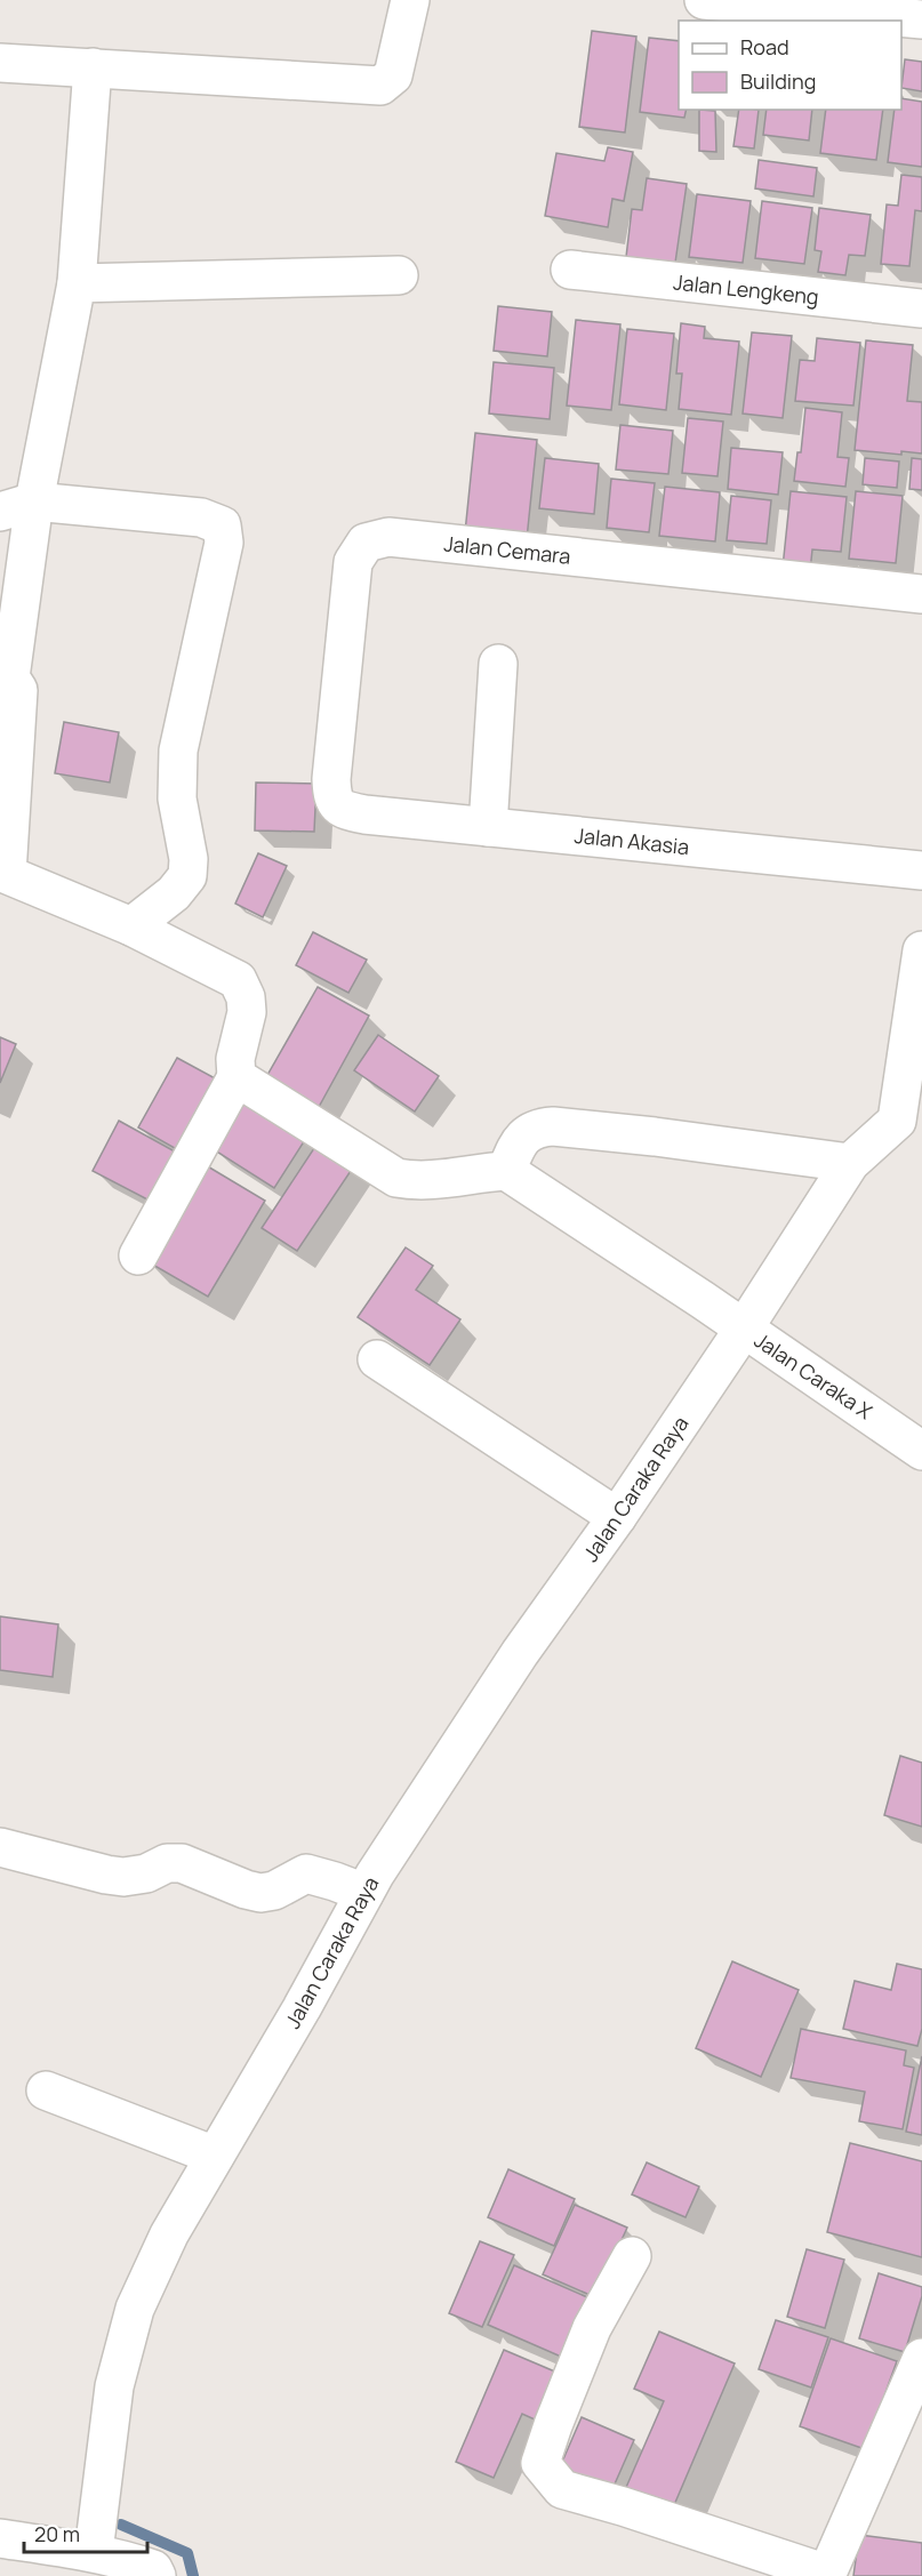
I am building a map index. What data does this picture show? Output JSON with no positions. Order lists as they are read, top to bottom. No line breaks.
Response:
{"streets":{"street":["Jalan Lengkeng","Jalan Cemara","Jalan Akasia","Jalan Caraka X","Jalan Caraka Raya"]},"crossings":[["Jalan Cemara","Jalan Akasia"],["Jalan Caraka X","Jalan Caraka Raya"]],"legend":["Road","Building"],"scale_bar":"20 m"}
